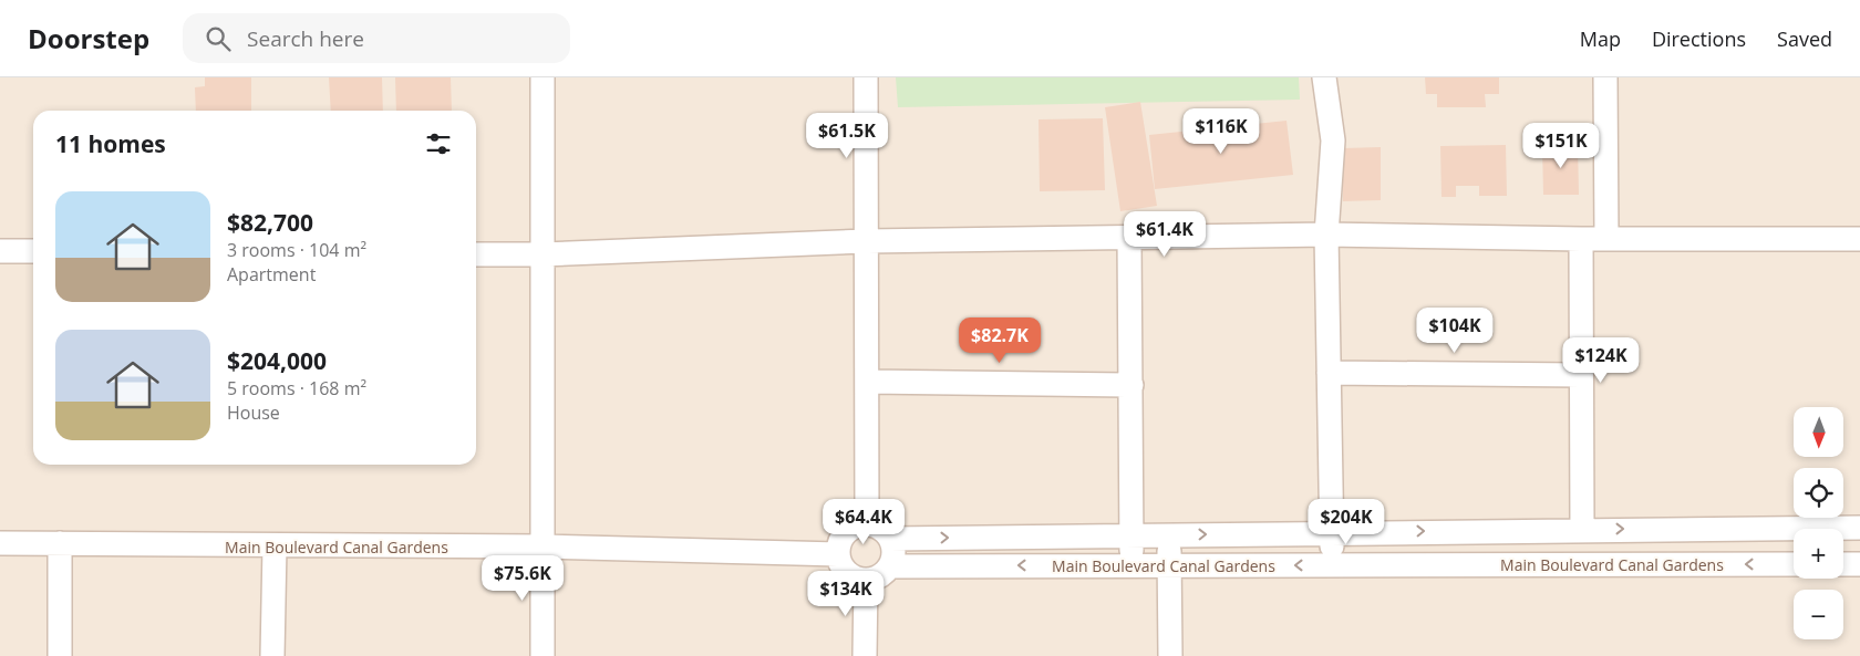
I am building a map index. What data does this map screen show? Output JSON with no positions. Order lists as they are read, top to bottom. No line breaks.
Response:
{"streets":{"street":["Main Boulevard Canal Gardens"]},"north":"bottom","page":{"header":"Doorstep","search":"Search here","nav":["Map","Directions","Saved"],"price":["$116K","$61.5K","$151K","$61.4K","$104K","$82.7K","$124K","$64.4K","$204K","$75.6K","$134K"],"heading":"11 homes","list":[{"name":"$82,700","note":"3 rooms · 104 m² · Apartment"},{"name":"$204,000","note":"5 rooms · 168 m² · House"}],"map_buttons":["+","−"]}}
